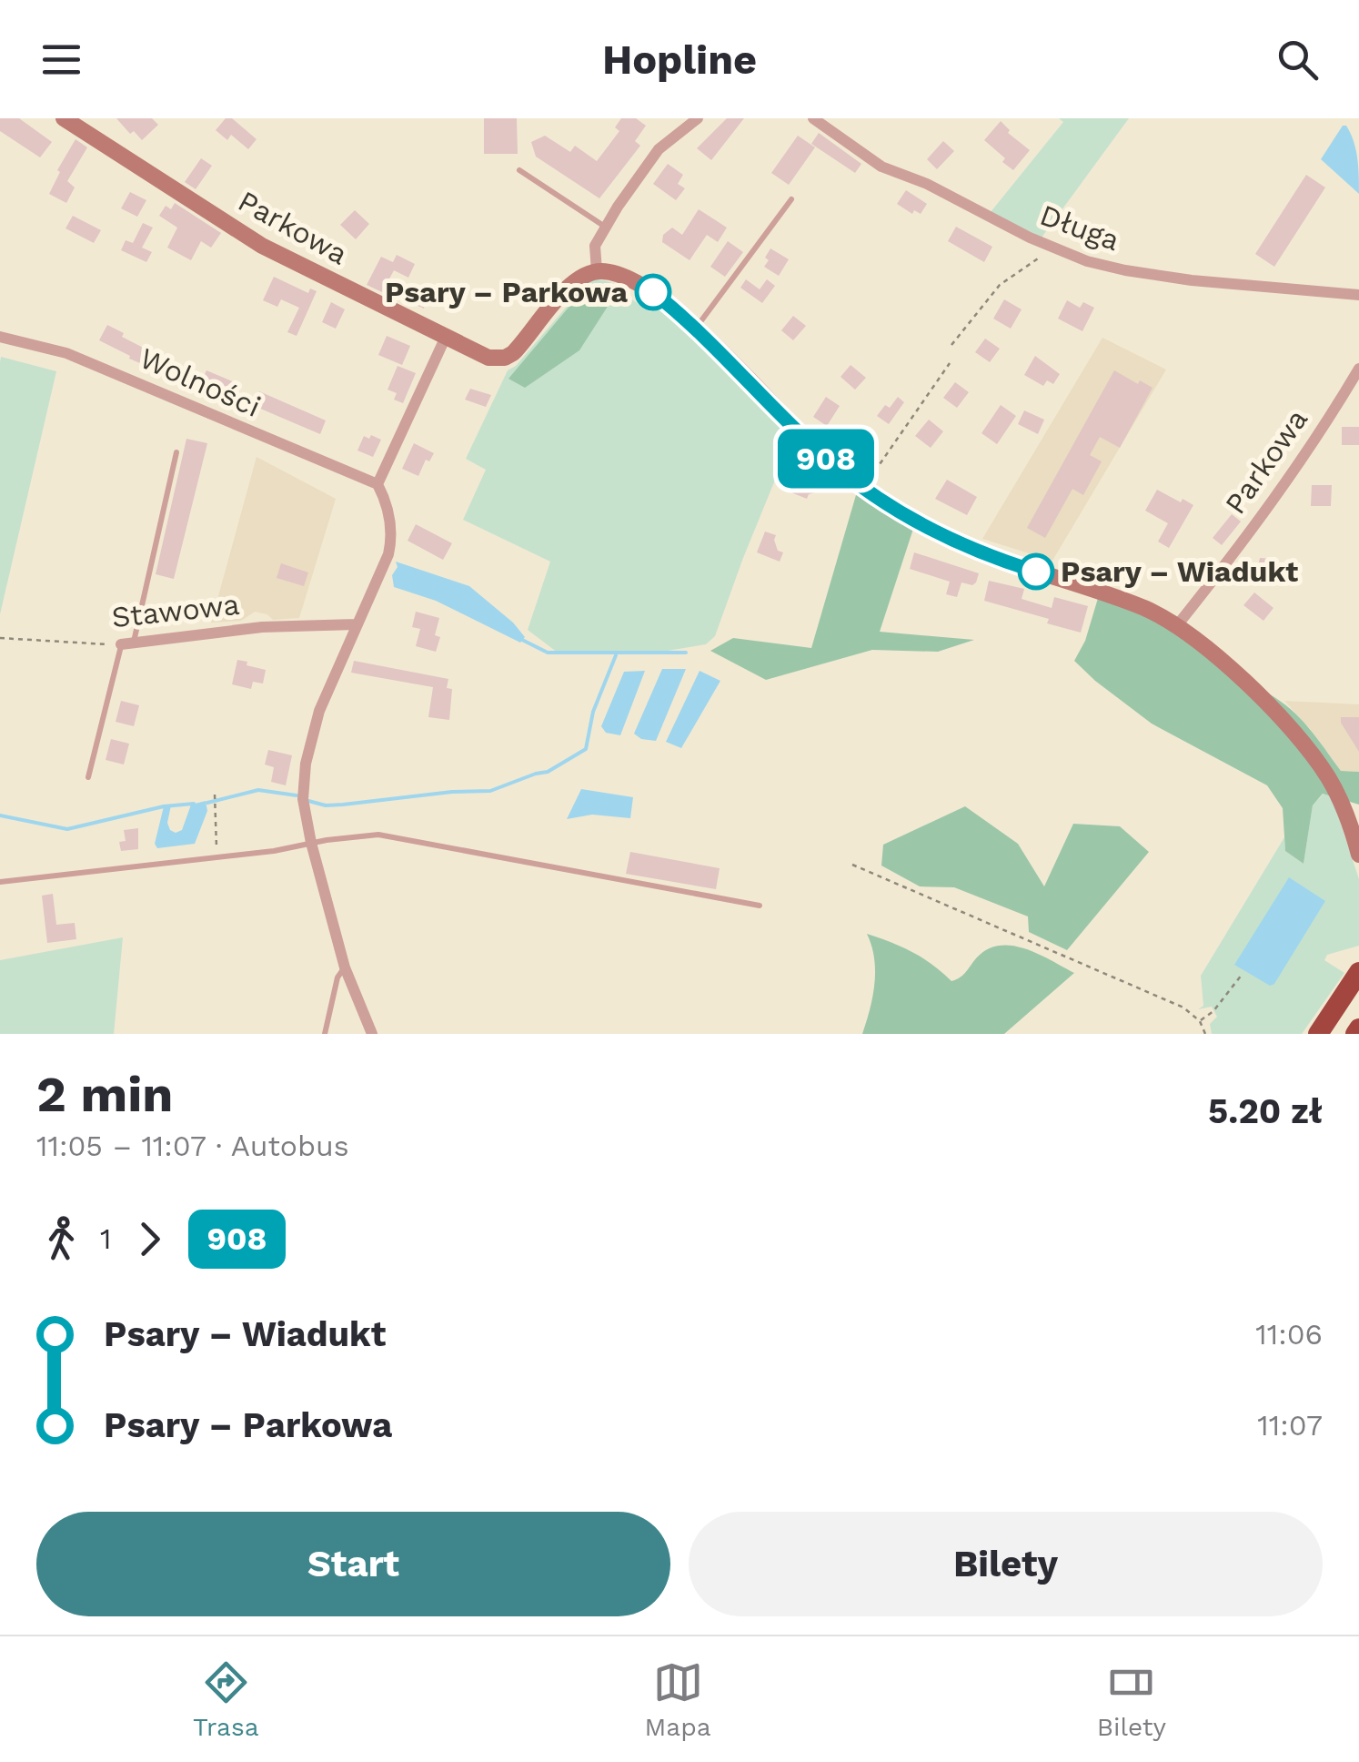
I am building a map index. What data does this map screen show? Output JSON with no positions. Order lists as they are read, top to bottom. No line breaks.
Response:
{"streets":{"street":["Parkowa","Długa","Wolności","Stawowa"]},"places":["Psary – Parkowa","Psary – Wiadukt"],"lines":["bus line 908"],"page":{"header":"Hopline","on_map":"908","heading":["2 min","11:05 – 11:07 · Autobus","5.20 zł"],"legs":["1","908"],"list":[{"name":"Psary – Wiadukt","value":"11:06"},{"name":"Psary – Parkowa","value":"11:07"}],"buttons":["Start","Bilety"],"tabs":["Trasa","Mapa","Bilety"]}}
